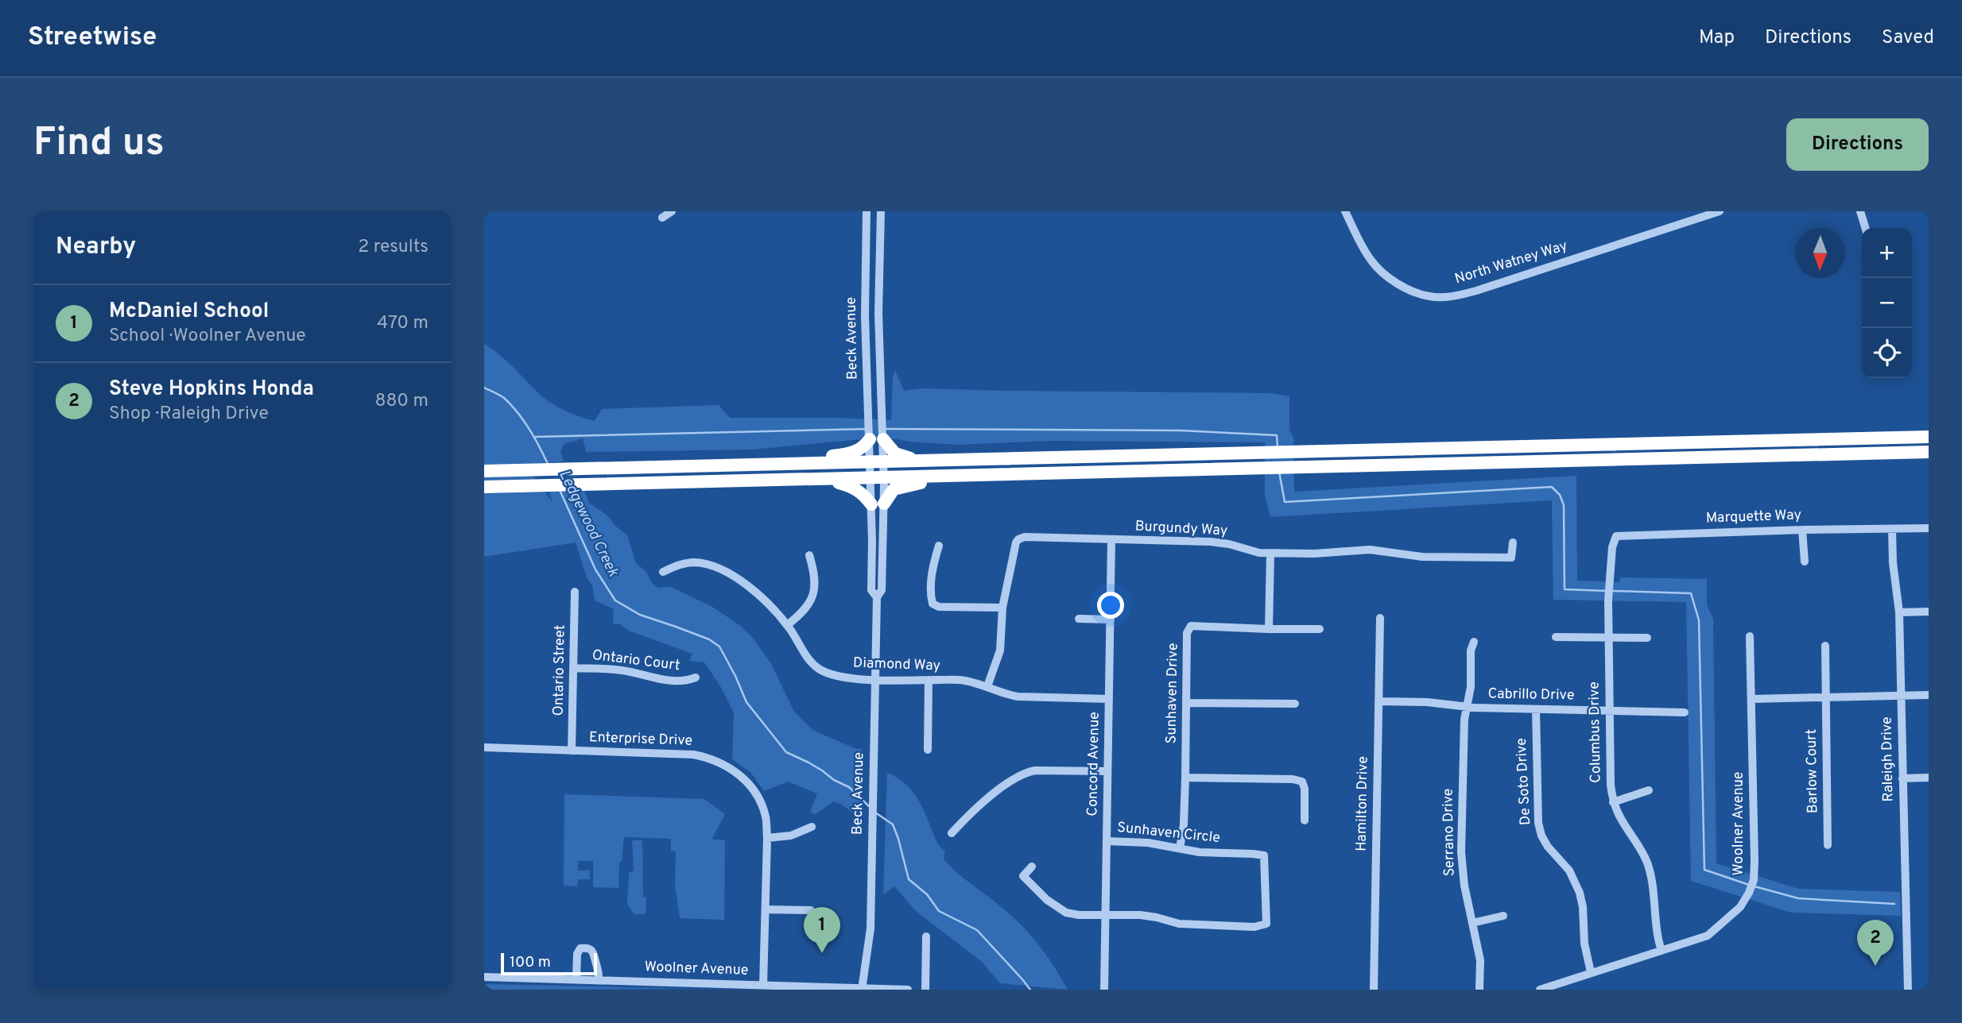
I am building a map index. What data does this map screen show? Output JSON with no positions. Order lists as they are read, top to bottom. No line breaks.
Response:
{"streets":{"street":["North Watney Way","Beck Avenue","Marquette Way","Burgundy Way","Ontario Court","Diamond Way","Ontario Street","Sunhaven Drive","Cabrillo Drive","Columbus Drive","Enterprise Drive","Raleigh Drive","Concord Avenue","Barlow Court","De Soto Drive","Hamilton Drive","Woolner Avenue","Serrano Drive","Sunhaven Circle"]},"crossings":[["Beck Avenue","Diamond Way"],["Beck Avenue","Woolner Avenue"],["Marquette Way","Columbus Drive"],["Marquette Way","Raleigh Drive"],["Burgundy Way","Diamond Way"],["Burgundy Way","Concord Avenue"],["Ontario Court","Ontario Street"],["Diamond Way","Concord Avenue"],["Ontario Street","Enterprise Drive"],["Sunhaven Drive","Sunhaven Circle"],["Cabrillo Drive","Columbus Drive"],["Cabrillo Drive","De Soto Drive"],["Cabrillo Drive","Hamilton Drive"],["Cabrillo Drive","Serrano Drive"],["Columbus Drive","Woolner Avenue"],["Enterprise Drive","Woolner Avenue"],["Concord Avenue","Sunhaven Circle"],["De Soto Drive","Woolner Avenue"]],"water":["Ledgewood Creek"],"scale_bar":"100 m","north":"bottom","page":{"header":"Streetwise","nav":["Map","Directions","Saved"],"buttons":"Directions","title":"Find us","heading":["Nearby","2 results"],"map_buttons":["+","−"],"list":[{"mark":"1","name":"McDaniel School","note":"School · Woolner Avenue","value":"470 m"},{"mark":"2","name":"Steve Hopkins Honda","note":"Shop · Raleigh Drive","value":"880 m"}],"pins":["1","2"],"scale":"100 m"}}
